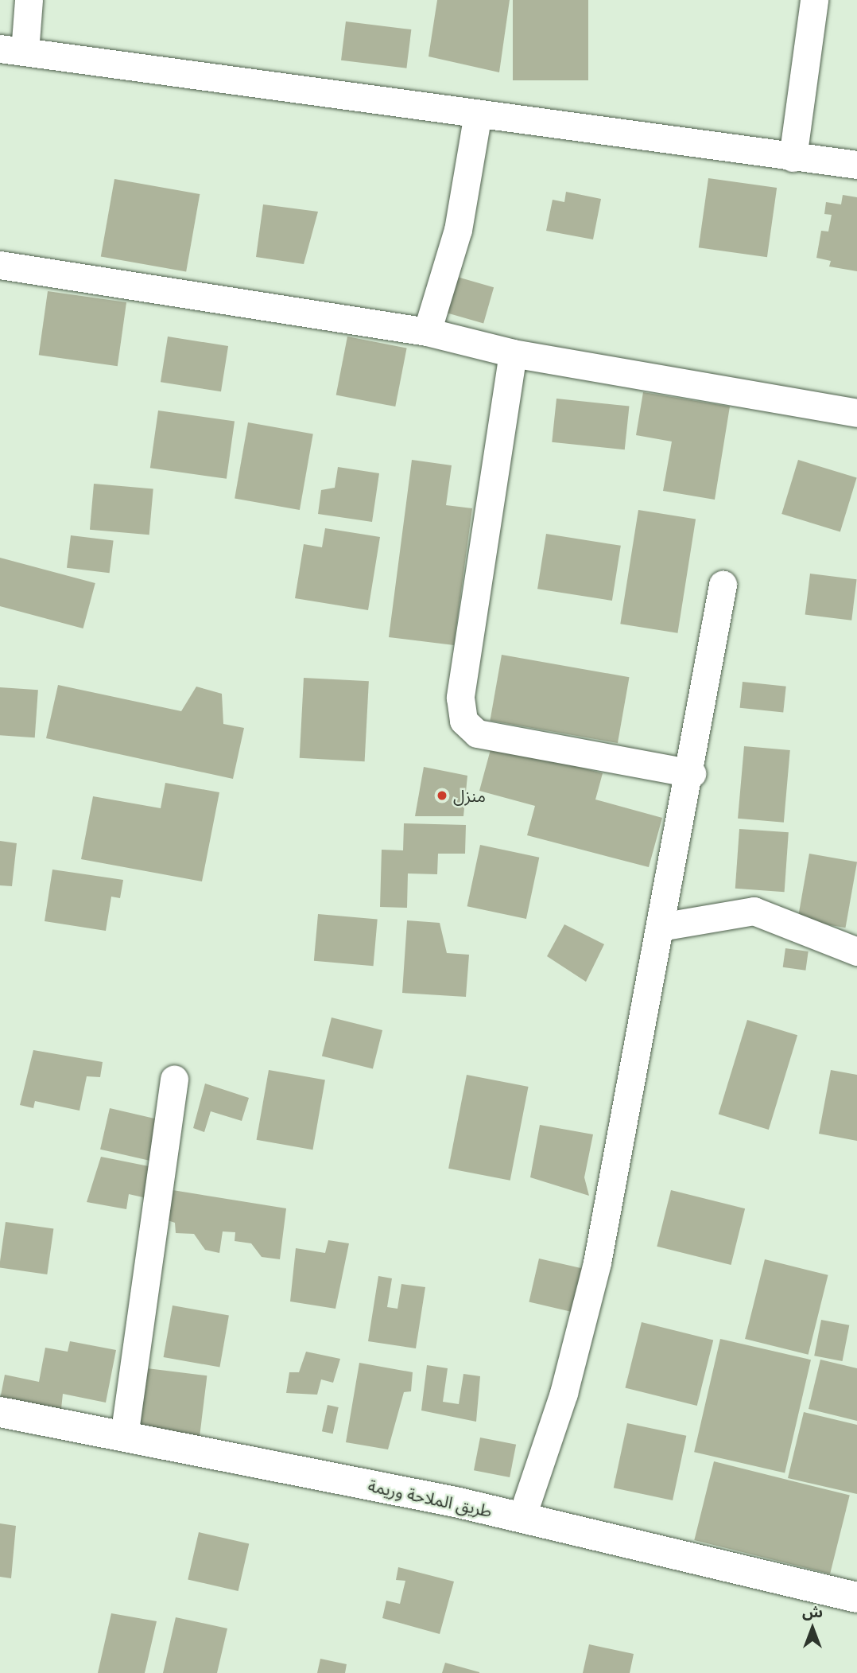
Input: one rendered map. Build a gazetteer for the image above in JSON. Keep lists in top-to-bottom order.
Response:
{
  "streets": {
    "street": ["طريق الملاحة وريمة"]
  },
  "places": ["منزل"],
  "north": "top"
}
